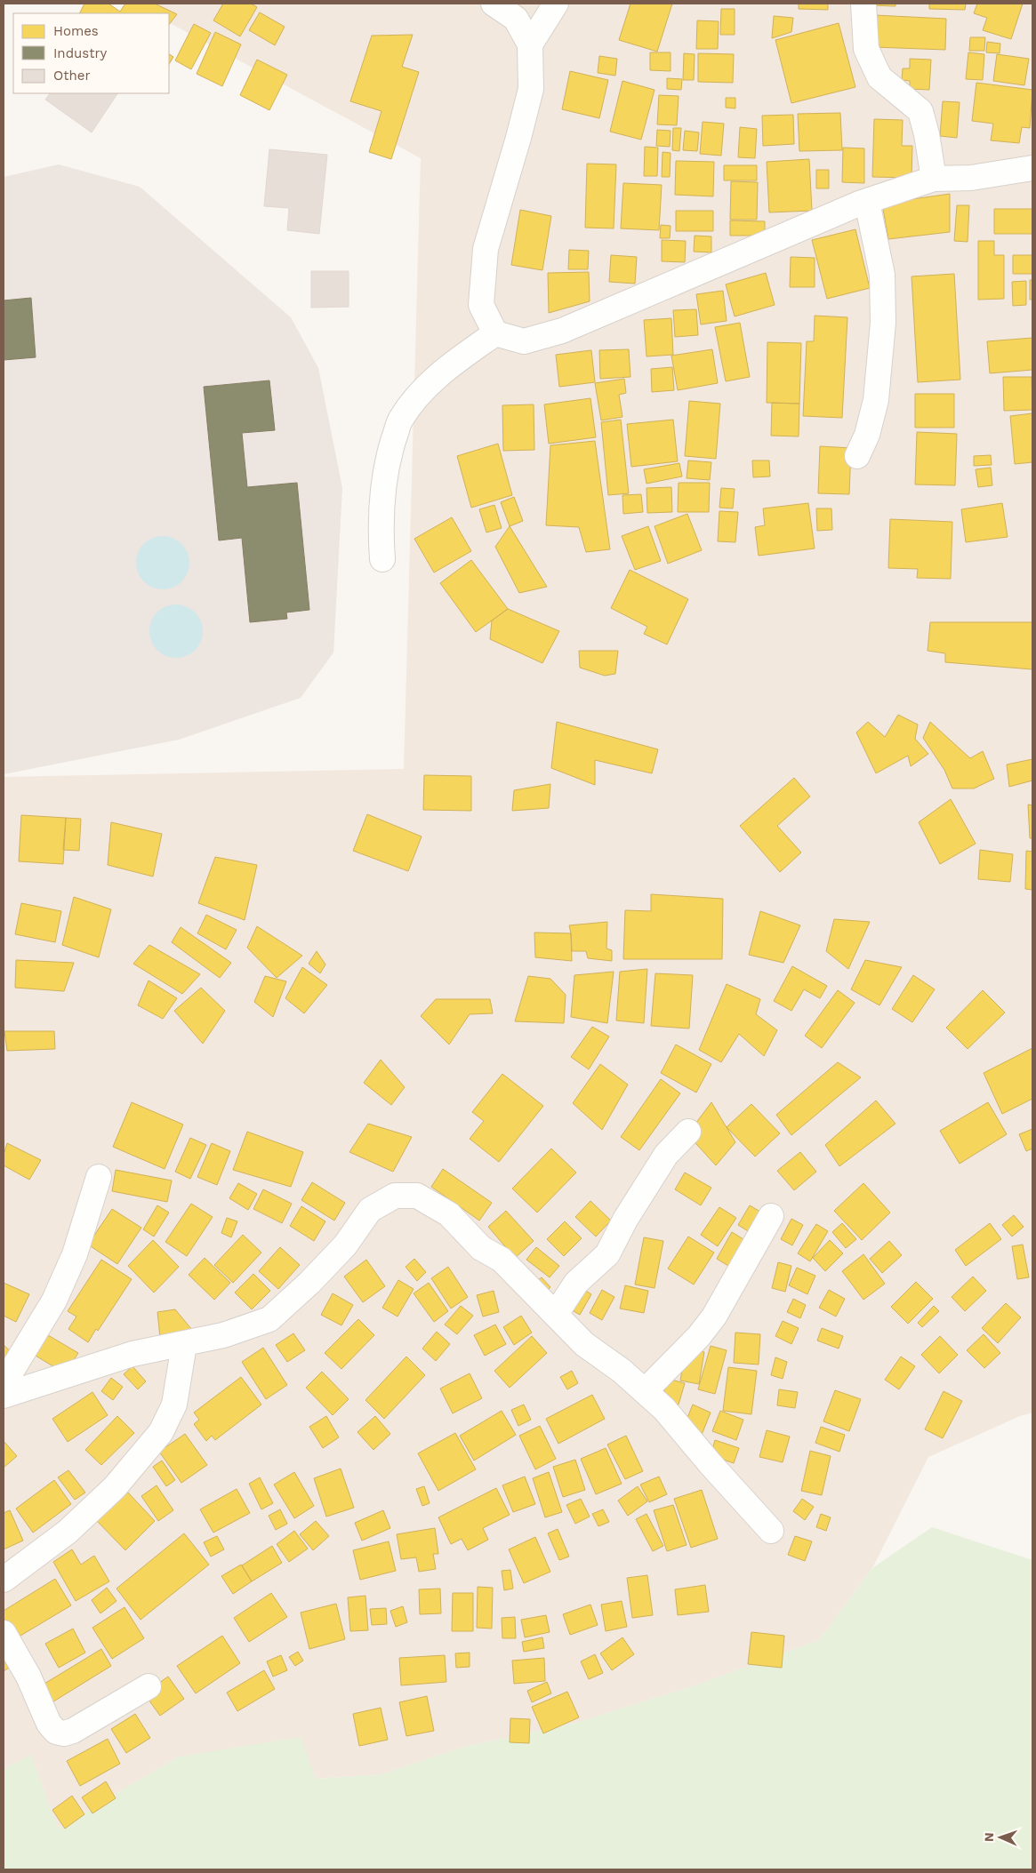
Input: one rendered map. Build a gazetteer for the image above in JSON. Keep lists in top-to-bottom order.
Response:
{
  "legend": ["Homes", "Industry", "Other"],
  "north": "left"
}
